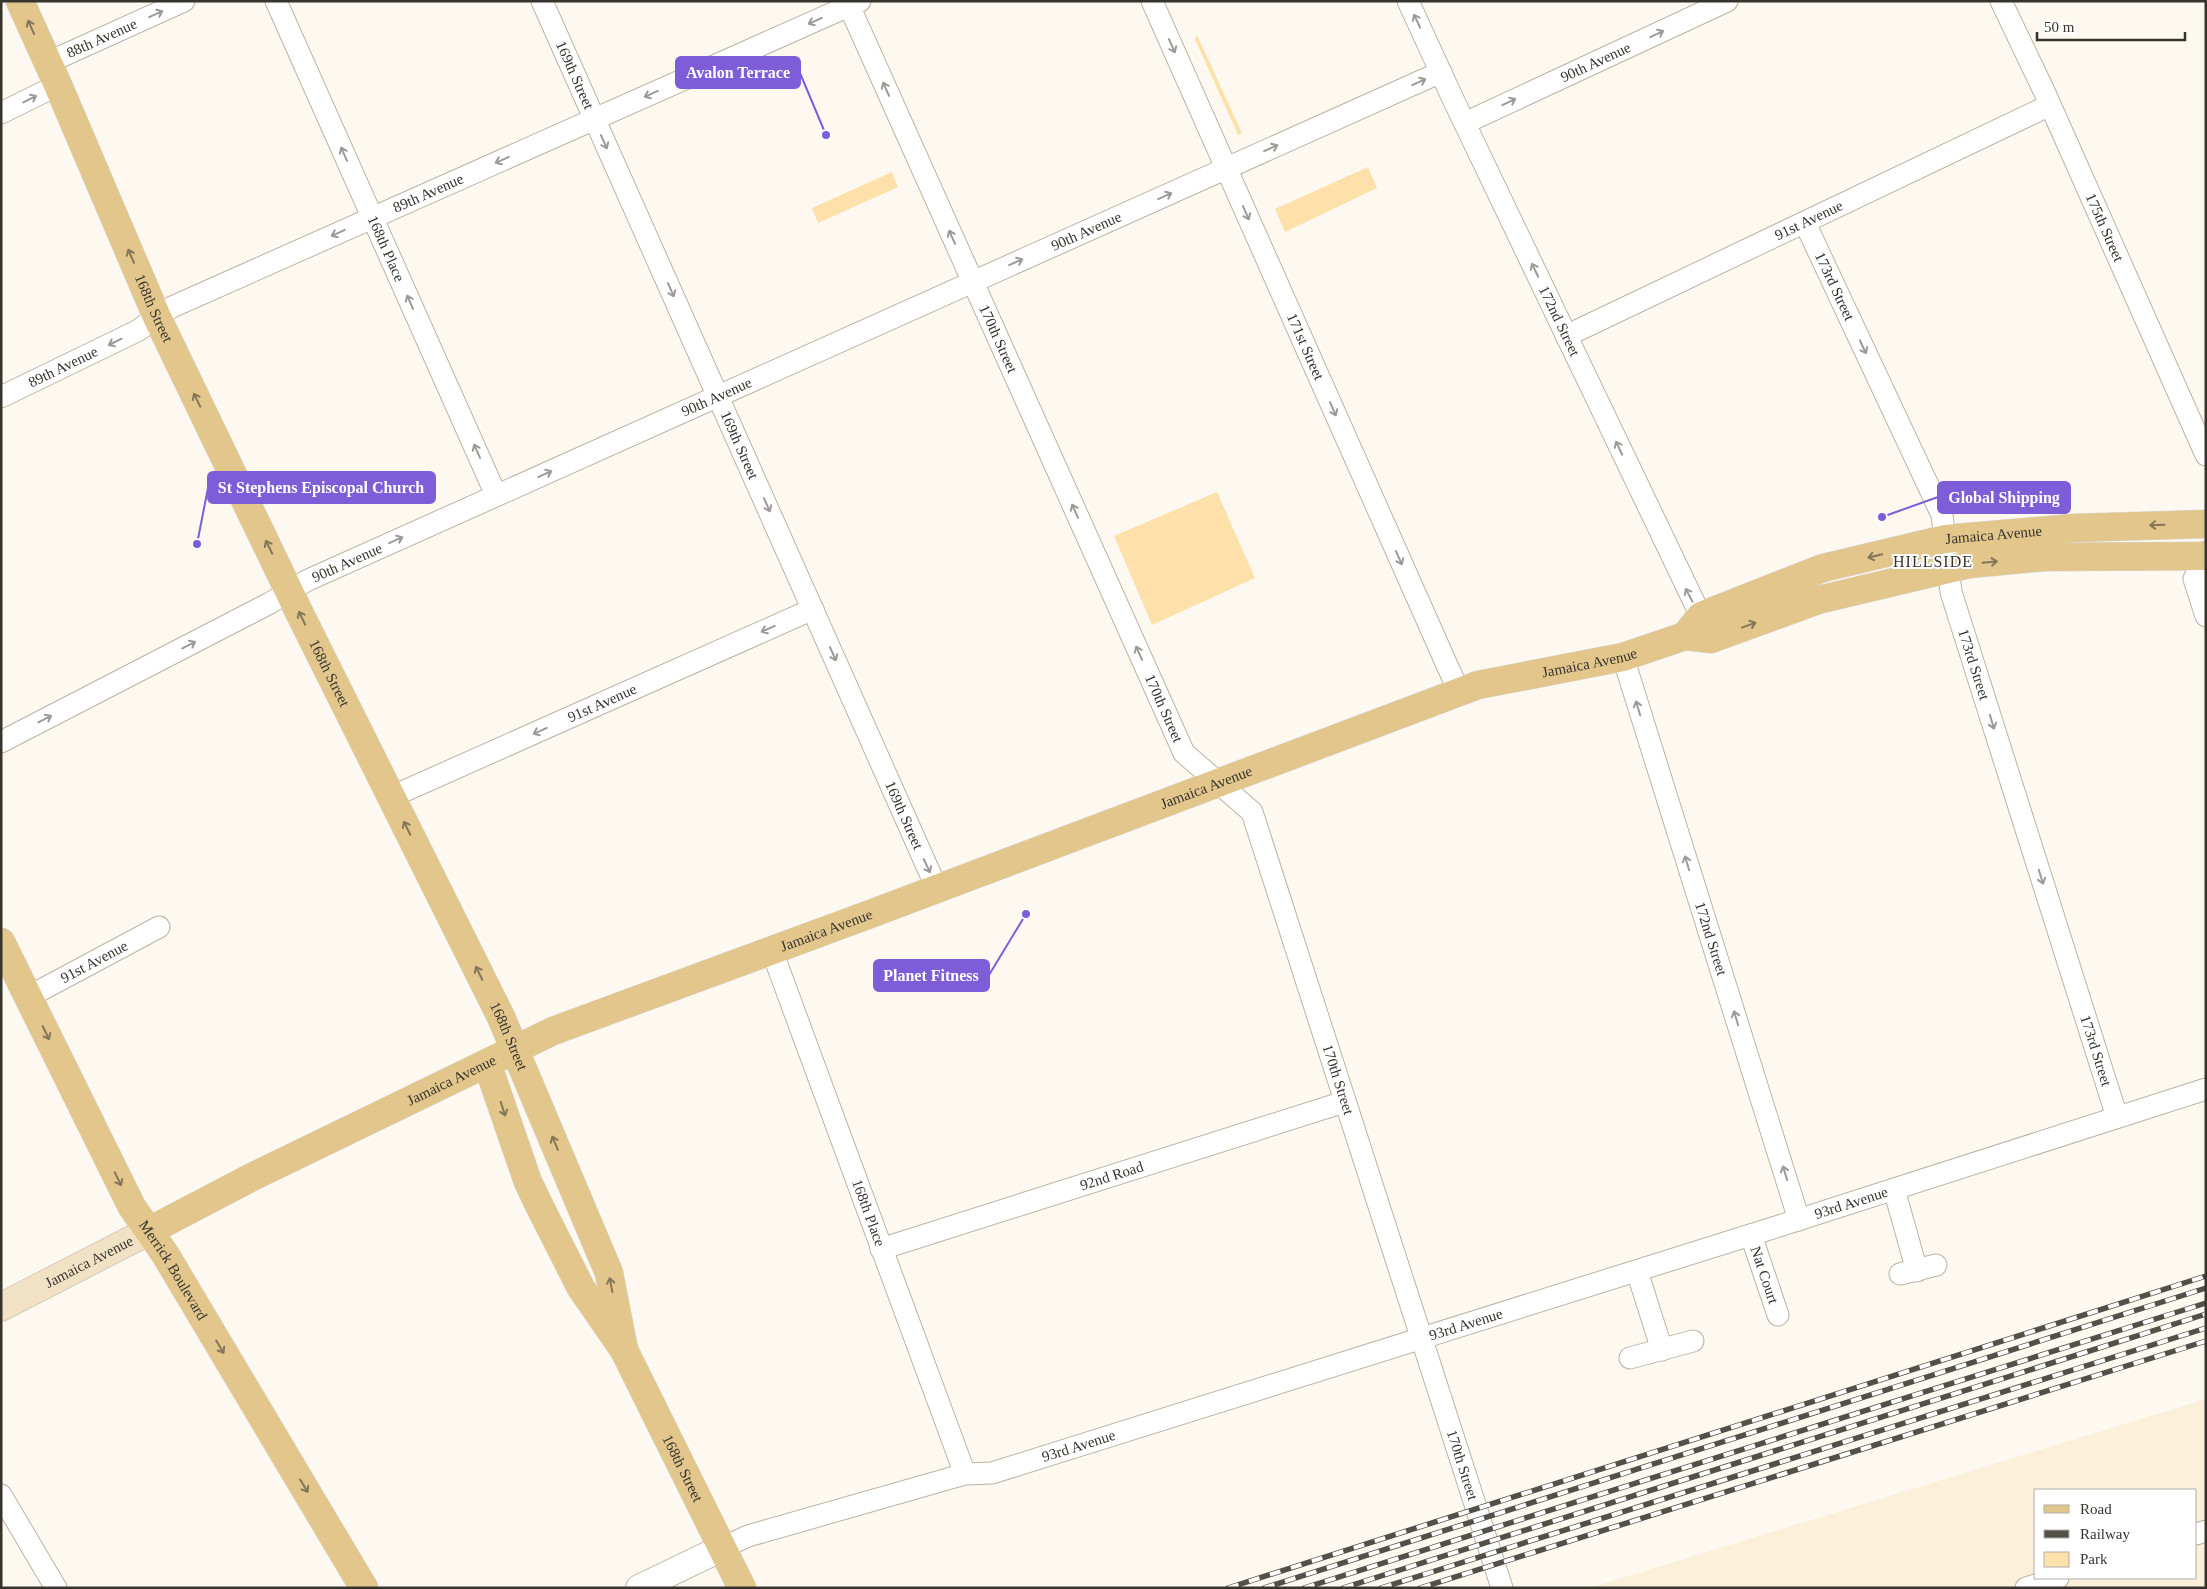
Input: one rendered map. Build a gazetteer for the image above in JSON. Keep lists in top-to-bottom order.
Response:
{
  "streets": {
    "main road": ["168th Street", "Jamaica Avenue", "Merrick Boulevard"],
    "street": [
      "88th Avenue",
      "90th Avenue",
      "169th Street",
      "89th Avenue",
      "91st Avenue",
      "175th Street",
      "168th Place",
      "173rd Street",
      "172nd Street",
      "170th Street",
      "171st Street",
      "92nd Road",
      "93rd Avenue",
      "Nat Court"
    ]
  },
  "crossings": [
    ["88th Avenue", "168th Street"],
    ["90th Avenue", "169th Street"],
    ["90th Avenue", "168th Place"],
    ["90th Avenue", "168th Street"],
    ["90th Avenue", "172nd Street"],
    ["90th Avenue", "170th Street"],
    ["90th Avenue", "171st Street"],
    ["169th Street", "89th Avenue"],
    ["169th Street", "91st Avenue"],
    ["169th Street", "Jamaica Avenue"],
    ["89th Avenue", "168th Place"],
    ["89th Avenue", "168th Street"],
    ["89th Avenue", "170th Street"],
    ["91st Avenue", "175th Street"],
    ["91st Avenue", "173rd Street"],
    ["91st Avenue", "168th Street"],
    ["91st Avenue", "172nd Street"],
    ["91st Avenue", "Merrick Boulevard"],
    ["168th Place", "Jamaica Avenue"],
    ["168th Place", "92nd Road"],
    ["168th Place", "93rd Avenue"],
    ["173rd Street", "Jamaica Avenue"],
    ["173rd Street", "93rd Avenue"],
    ["168th Street", "Jamaica Avenue"],
    ["168th Street", "93rd Avenue"],
    ["172nd Street", "Jamaica Avenue"],
    ["172nd Street", "93rd Avenue"],
    ["170th Street", "Jamaica Avenue"],
    ["170th Street", "92nd Road"],
    ["170th Street", "93rd Avenue"],
    ["171st Street", "Jamaica Avenue"],
    ["Jamaica Avenue", "Merrick Boulevard"],
    ["93rd Avenue", "Nat Court"]
  ],
  "one_way": [
    "88th Avenue",
    "90th Avenue",
    "169th Street",
    "89th Avenue",
    "91st Avenue",
    "168th Place",
    "173rd Street",
    "172nd Street",
    "170th Street",
    "171st Street",
    "Merrick Boulevard"
  ],
  "districts": ["HILLSIDE"],
  "places": [
    "Avalon Terrace",
    "Global Shipping",
    "St Stephens Episcopal Church",
    "Planet Fitness"
  ],
  "legend": ["Road", "Railway", "Park"],
  "scale_bar": "50 m"
}
